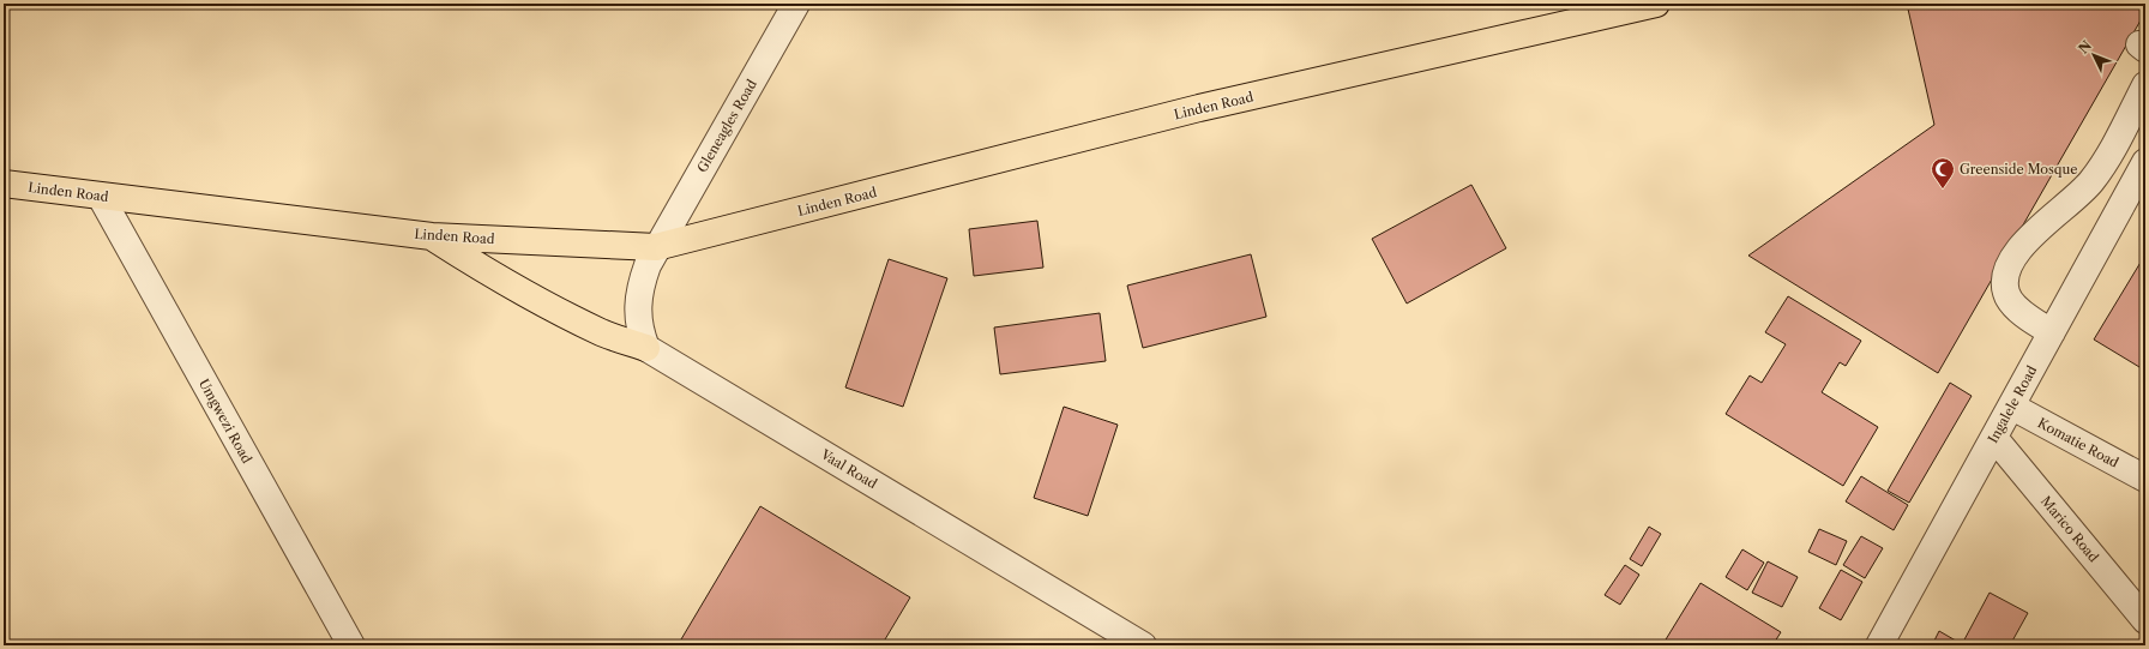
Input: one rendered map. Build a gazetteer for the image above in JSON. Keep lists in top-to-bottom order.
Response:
{
  "streets": {
    "main road": ["Linden Road"],
    "street": [
      "Gleneagles Road",
      "Ingalele Road",
      "Umgwezi Road",
      "Komatie Road",
      "Vaal Road",
      "Marico Road"
    ]
  },
  "crossings": [
    ["Linden Road", "Gleneagles Road"],
    ["Linden Road", "Umgwezi Road"],
    ["Ingalele Road", "Komatie Road"],
    ["Ingalele Road", "Marico Road"]
  ],
  "places": {
    "mosque": ["Greenside Mosque"]
  },
  "north": "top left"
}
